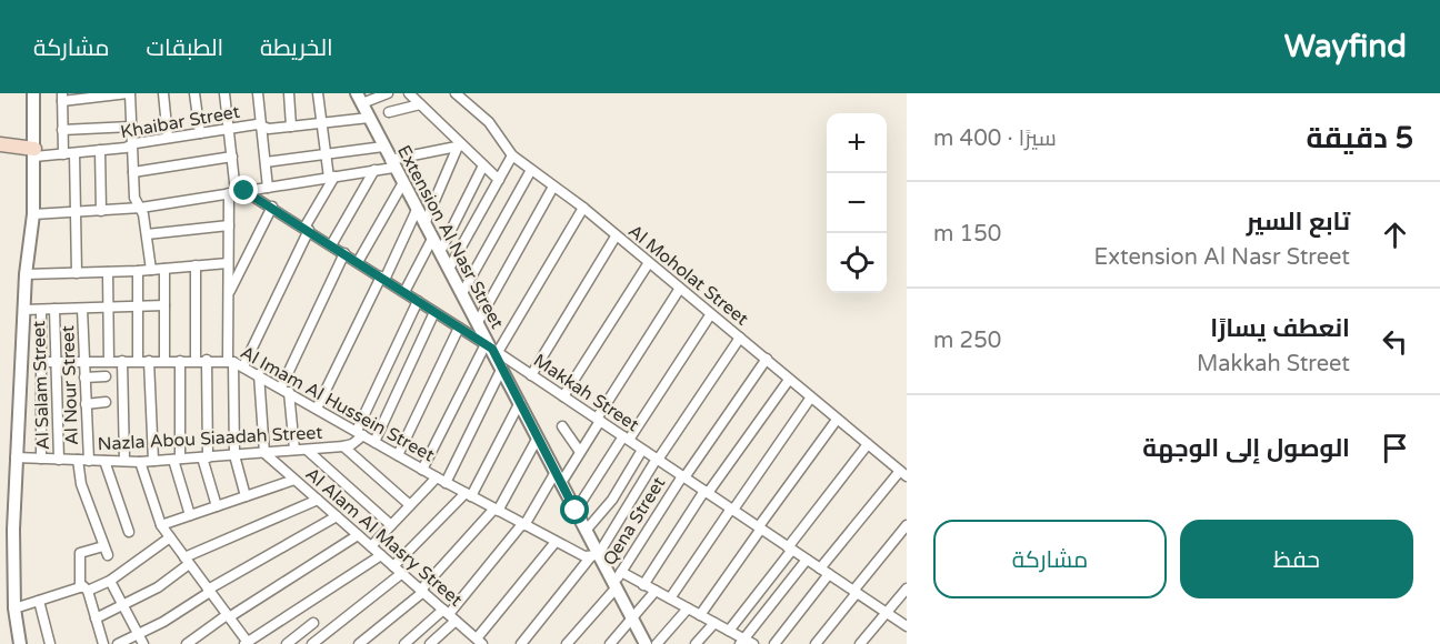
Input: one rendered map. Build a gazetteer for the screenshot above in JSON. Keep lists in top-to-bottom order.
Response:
{
  "streets": {
    "street": [
      "Khaibar Street",
      "Extension Al Nasr Street",
      "Al Moholat Street",
      "Al Salam Street",
      "Al Nour Street",
      "Makkah Street",
      "Al Imam Al Hussein Street",
      "Nazla Abou Siaadah Street",
      "Qena Street",
      "Al Alam Al Masry Street"
    ]
  },
  "crossings": [
    ["Khaibar Street", "Extension Al Nasr Street"],
    ["Extension Al Nasr Street", "Makkah Street"],
    ["Extension Al Nasr Street", "Al Imam Al Hussein Street"],
    ["Extension Al Nasr Street", "Qena Street"],
    ["Al Moholat Street", "Qena Street"],
    ["Al Salam Street", "Al Imam Al Hussein Street"],
    ["Al Salam Street", "Nazla Abou Siaadah Street"],
    ["Al Nour Street", "Al Imam Al Hussein Street"],
    ["Al Nour Street", "Nazla Abou Siaadah Street"],
    ["Makkah Street", "Qena Street"],
    ["Al Imam Al Hussein Street", "Nazla Abou Siaadah Street"],
    ["Nazla Abou Siaadah Street", "Al Alam Al Masry Street"]
  ],
  "page": {
    "header": "Wayfind",
    "nav": ["الخريطة", "الطبقات", "مشاركة"],
    "heading": ["5 دقيقة", "سيرًا · 400 m"],
    "map_buttons": ["+", "−"],
    "list": [
      ["تابع السير", "Extension Al Nasr Street", "150 m"],
      ["انعطف يسارًا", "Makkah Street", "250 m"],
      "الوصول إلى الوجهة"
    ],
    "buttons": ["حفظ", "مشاركة"]
  }
}
